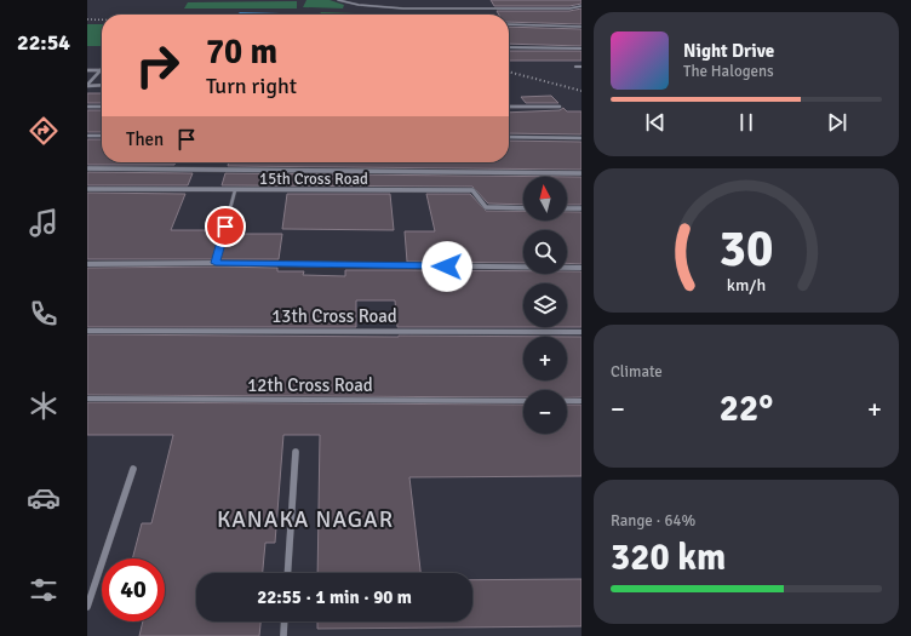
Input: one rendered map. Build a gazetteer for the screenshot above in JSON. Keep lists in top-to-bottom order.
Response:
{
  "streets": {
    "street": ["15th Cross Road", "13th Cross Road", "12th Cross Road"]
  },
  "districts": ["KANAKA NAGAR"],
  "north": "top",
  "page": {
    "tabs": "22:54",
    "turn": ["70 m", "Turn right"],
    "song": ["Night Drive", "The Halogens"],
    "then": "Then",
    "map_buttons": ["+", "−"],
    "tile": [
      "Climate",
      ["Range · 64%", "320 km"]
    ],
    "heat": ["−", "22°", "+"],
    "limit": "40",
    "trip": "22:55 · 1 min · 90 m",
    "gauge": ["30", "km/h"]
  }
}
